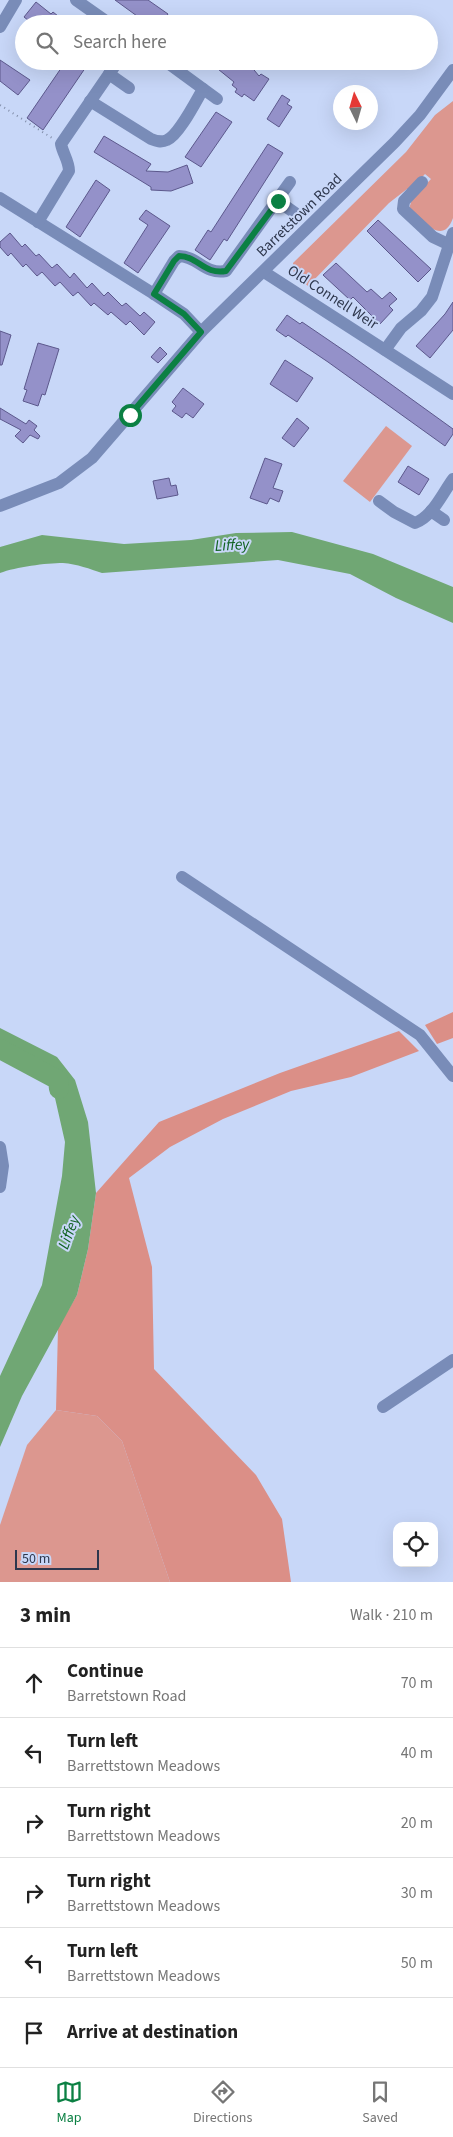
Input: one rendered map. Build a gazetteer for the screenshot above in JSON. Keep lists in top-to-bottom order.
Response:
{
  "streets": {
    "street": ["Barretstown Road", "Old Connell Weir"]
  },
  "crossings": [
    ["Barretstown Road", "Old Connell Weir"]
  ],
  "water": ["Liffey"],
  "scale_bar": "50 m",
  "north": "top",
  "page": {
    "search": "Search here",
    "scale": "50 m",
    "heading": ["3 min", "Walk · 210 m"],
    "list": [
      ["Continue", "Barretstown Road", "70 m"],
      ["Turn left", "Barrettstown Meadows", "40 m"],
      ["Turn right", "Barrettstown Meadows", "20 m"],
      ["Turn right", "Barrettstown Meadows", "30 m"],
      ["Turn left", "Barrettstown Meadows", "50 m"],
      "Arrive at destination"
    ],
    "nav": ["Map", "Directions", "Saved"]
  }
}
